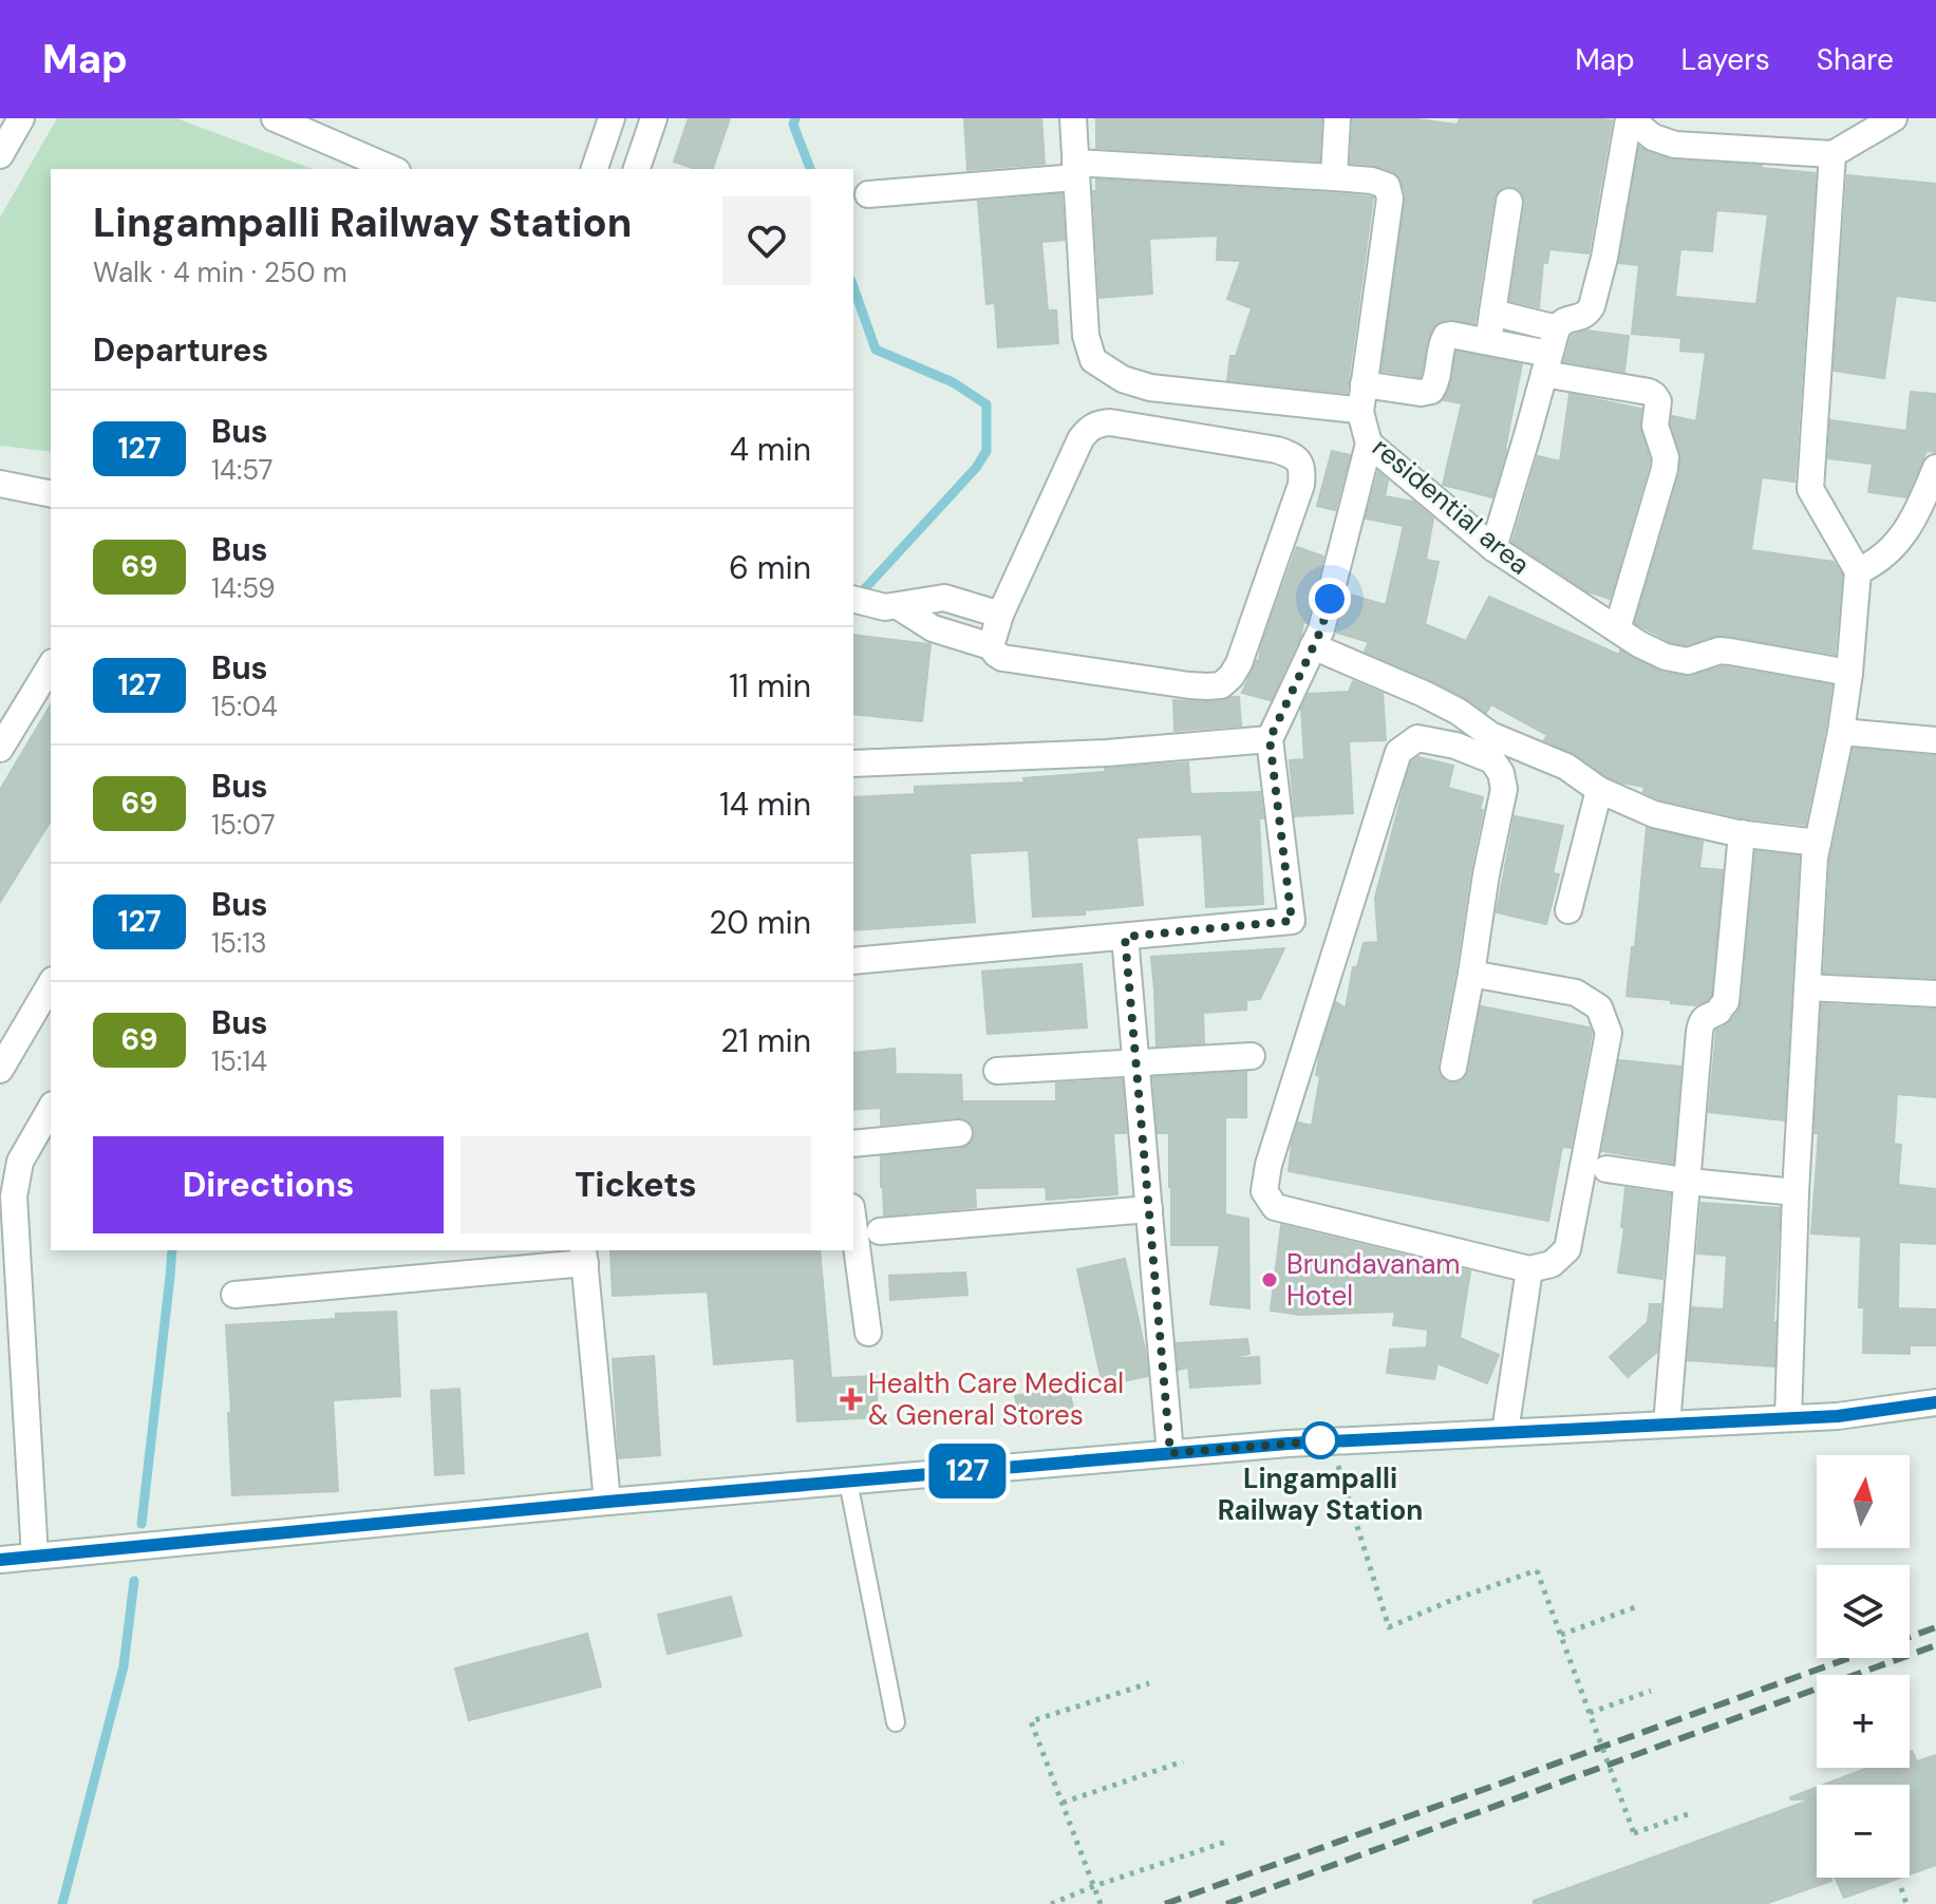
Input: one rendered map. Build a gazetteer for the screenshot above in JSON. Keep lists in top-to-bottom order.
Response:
{
  "streets": {
    "street": ["residential area"]
  },
  "places": {
    "other": ["Brundavanam Hotel", "Lingampalli Railway Station"],
    "health": ["Health Care Medical & General Stores"]
  },
  "lines": ["bus line 127"],
  "north": "top",
  "page": {
    "header": "Map",
    "nav": ["Map", "Layers", "Share"],
    "on_map": "127",
    "heading": [
      ["Lingampalli Railway Station", "Walk · 4 min · 250 m"],
      "Departures"
    ],
    "list": [
      {
        "mark": "127",
        "name": "Bus",
        "note": "14:57",
        "value": "4 min"
      },
      {
        "mark": "69",
        "name": "Bus",
        "note": "14:59",
        "value": "6 min"
      },
      {
        "mark": "127",
        "name": "Bus",
        "note": "15:04",
        "value": "11 min"
      },
      {
        "mark": "69",
        "name": "Bus",
        "note": "15:07",
        "value": "14 min"
      },
      {
        "mark": "127",
        "name": "Bus",
        "note": "15:13",
        "value": "20 min"
      },
      {
        "mark": "69",
        "name": "Bus",
        "note": "15:14",
        "value": "21 min"
      }
    ],
    "buttons": ["Directions", "Tickets"],
    "map_buttons": ["+", "−"]
  }
}
